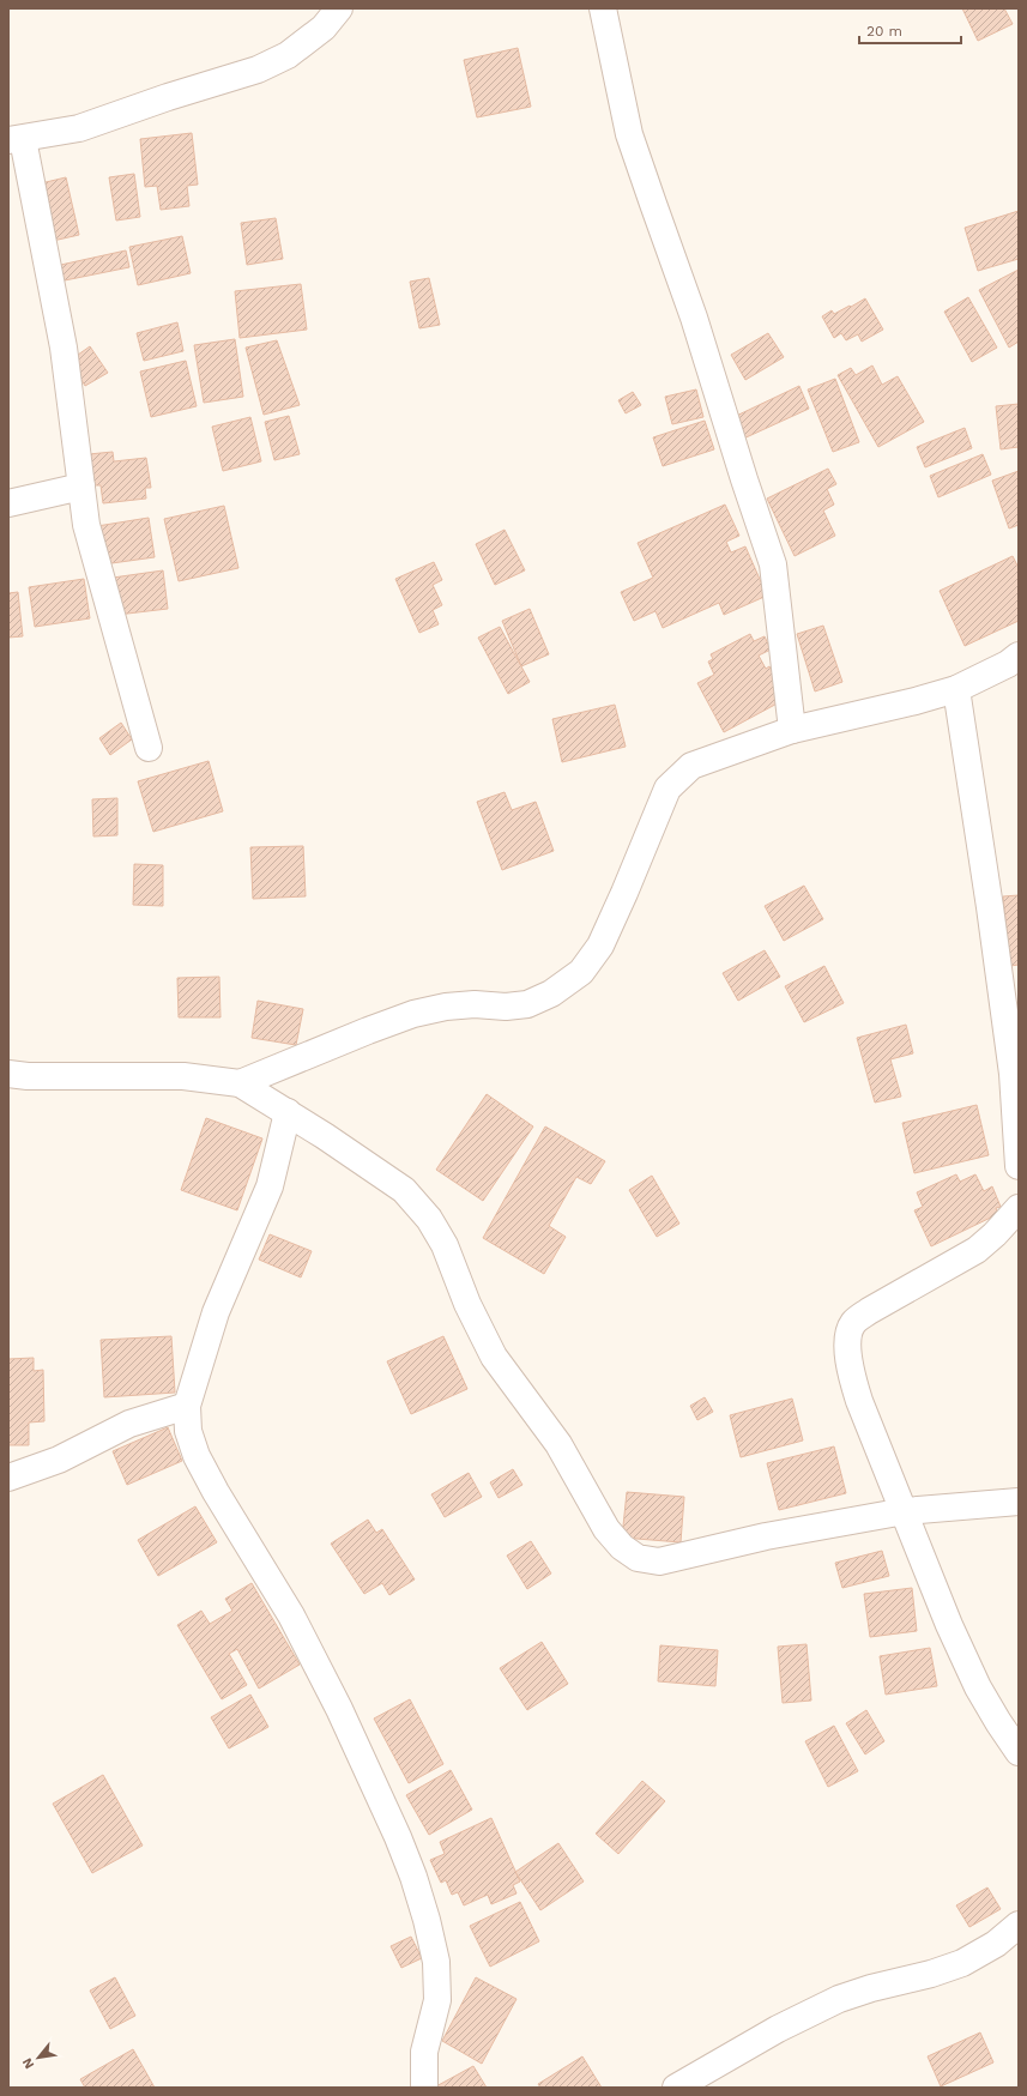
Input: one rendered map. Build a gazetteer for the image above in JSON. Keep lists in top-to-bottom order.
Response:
{
  "scale_bar": "20 m",
  "north": "bottom left"
}
